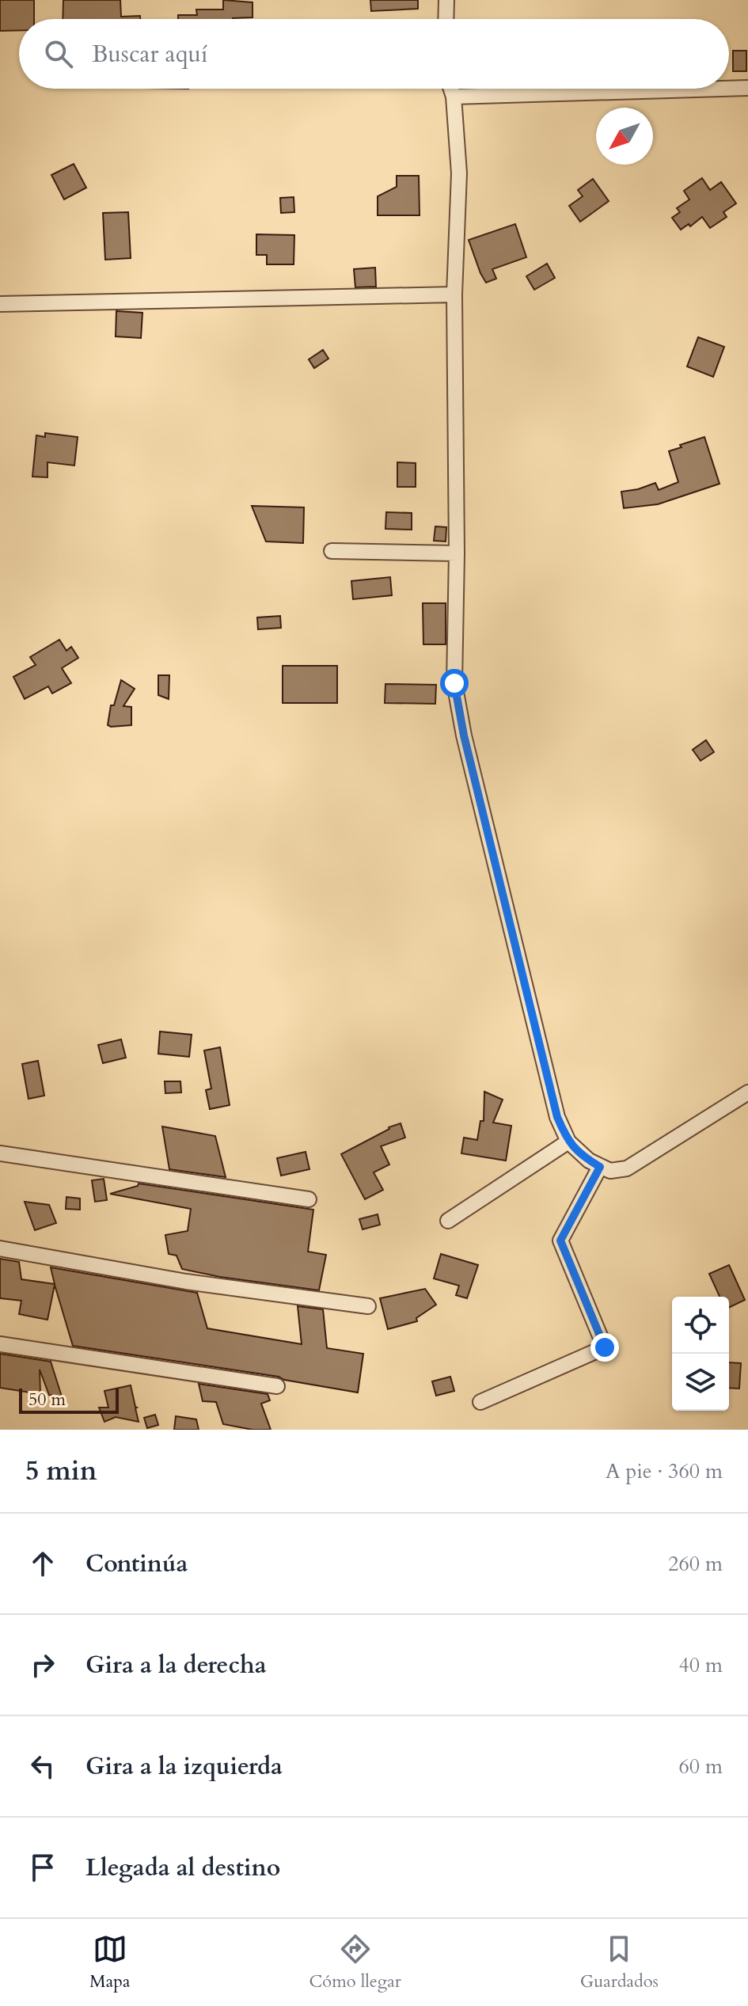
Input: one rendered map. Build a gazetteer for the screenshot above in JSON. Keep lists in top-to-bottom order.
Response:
{
  "scale_bar": "50 m",
  "north": "bottom left",
  "page": {
    "search": "Buscar aquí",
    "scale": "50 m",
    "heading": ["5 min", "A pie · 360 m"],
    "list": [
      ["Continúa", "260 m"],
      ["Gira a la derecha", "40 m"],
      ["Gira a la izquierda", "60 m"],
      "Llegada al destino"
    ],
    "nav": ["Mapa", "Cómo llegar", "Guardados"]
  }
}
